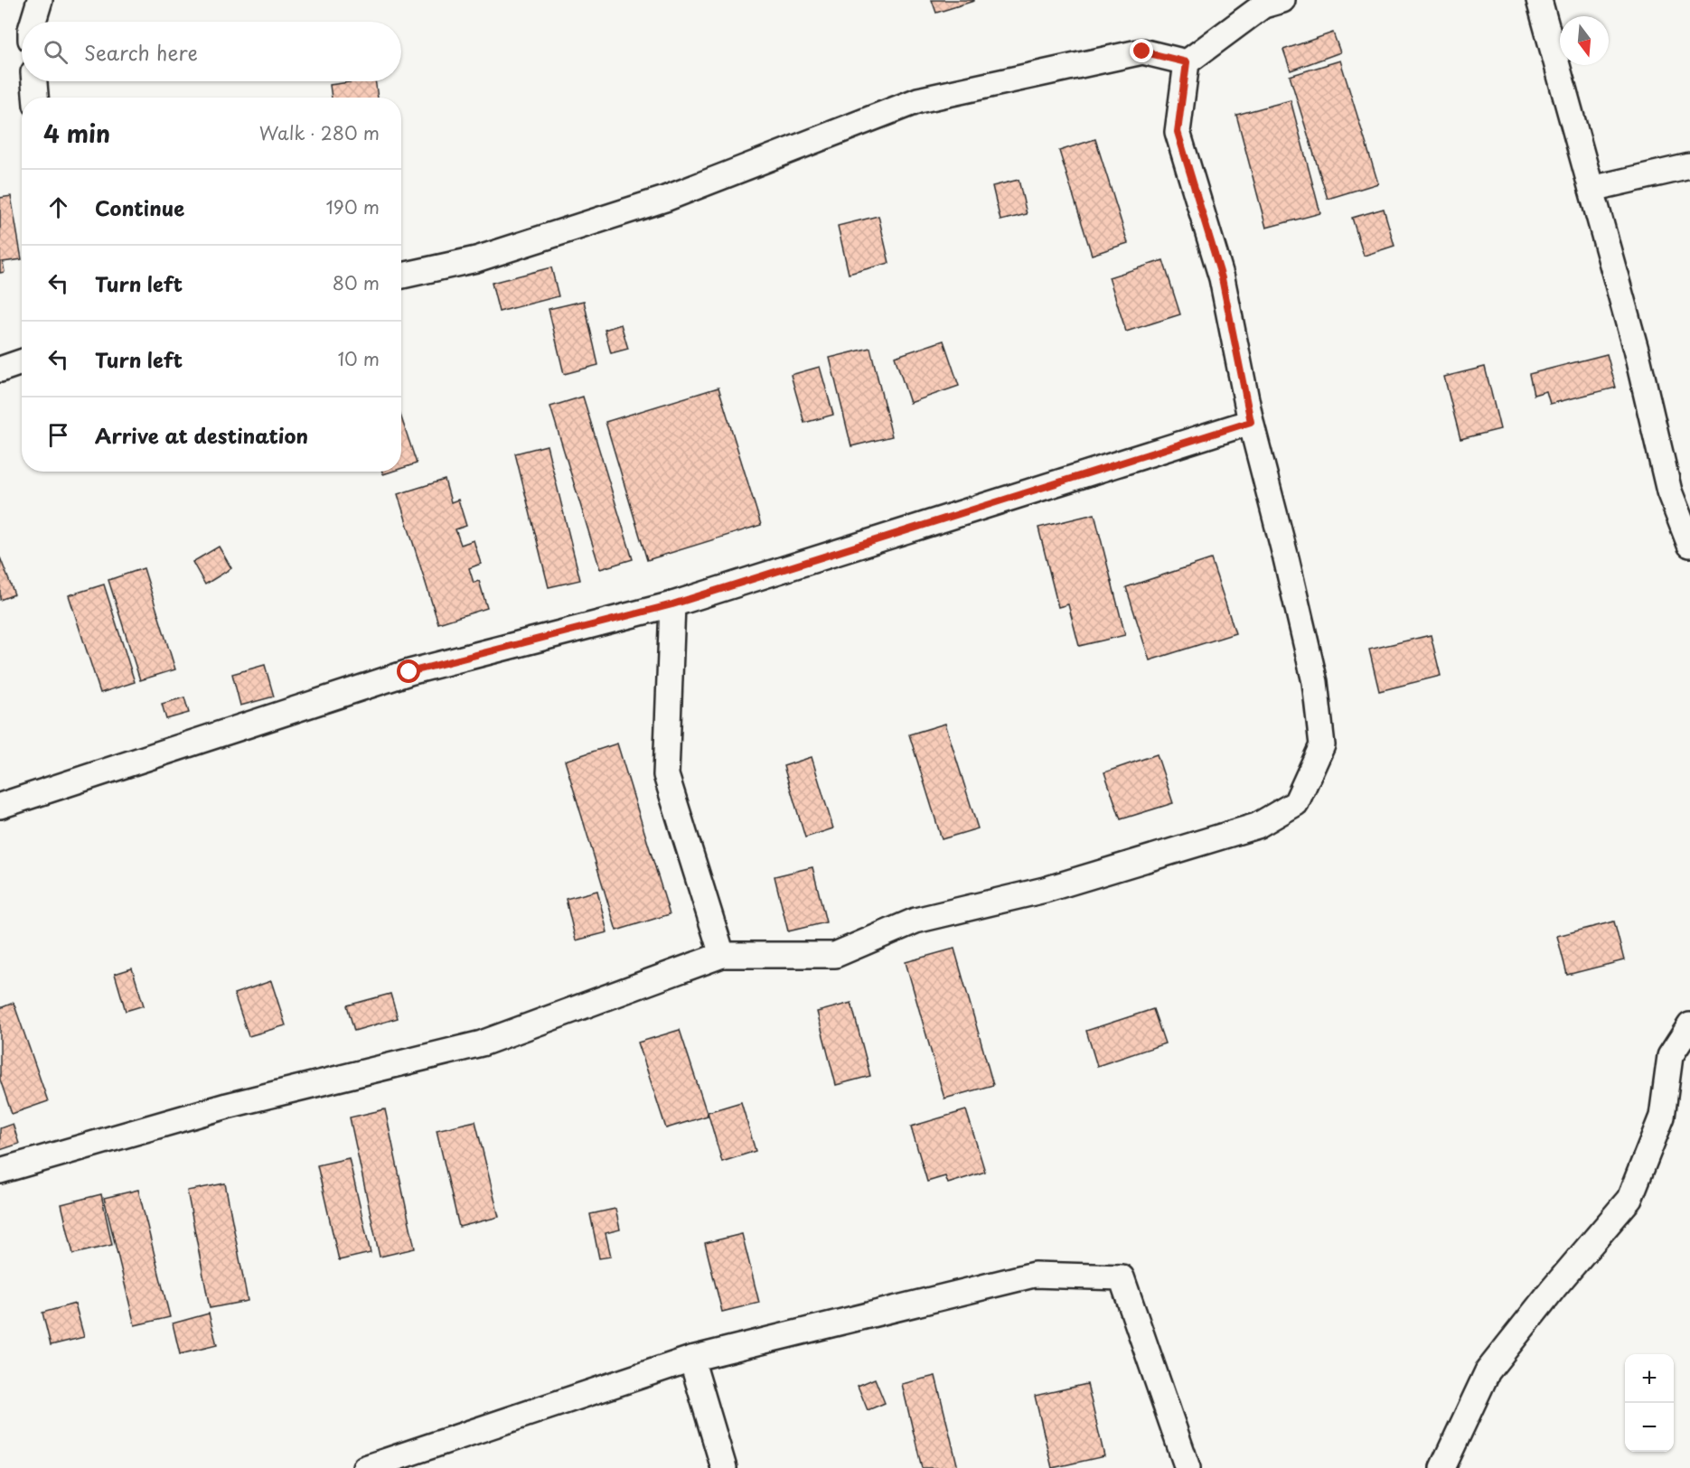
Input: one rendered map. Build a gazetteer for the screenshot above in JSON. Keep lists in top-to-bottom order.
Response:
{
  "north": "bottom",
  "page": {
    "search": "Search here",
    "heading": ["4 min", "Walk · 280 m"],
    "list": [
      ["Continue", "190 m"],
      ["Turn left", "80 m"],
      ["Turn left", "10 m"],
      "Arrive at destination"
    ],
    "map_buttons": ["+", "−"]
  }
}
